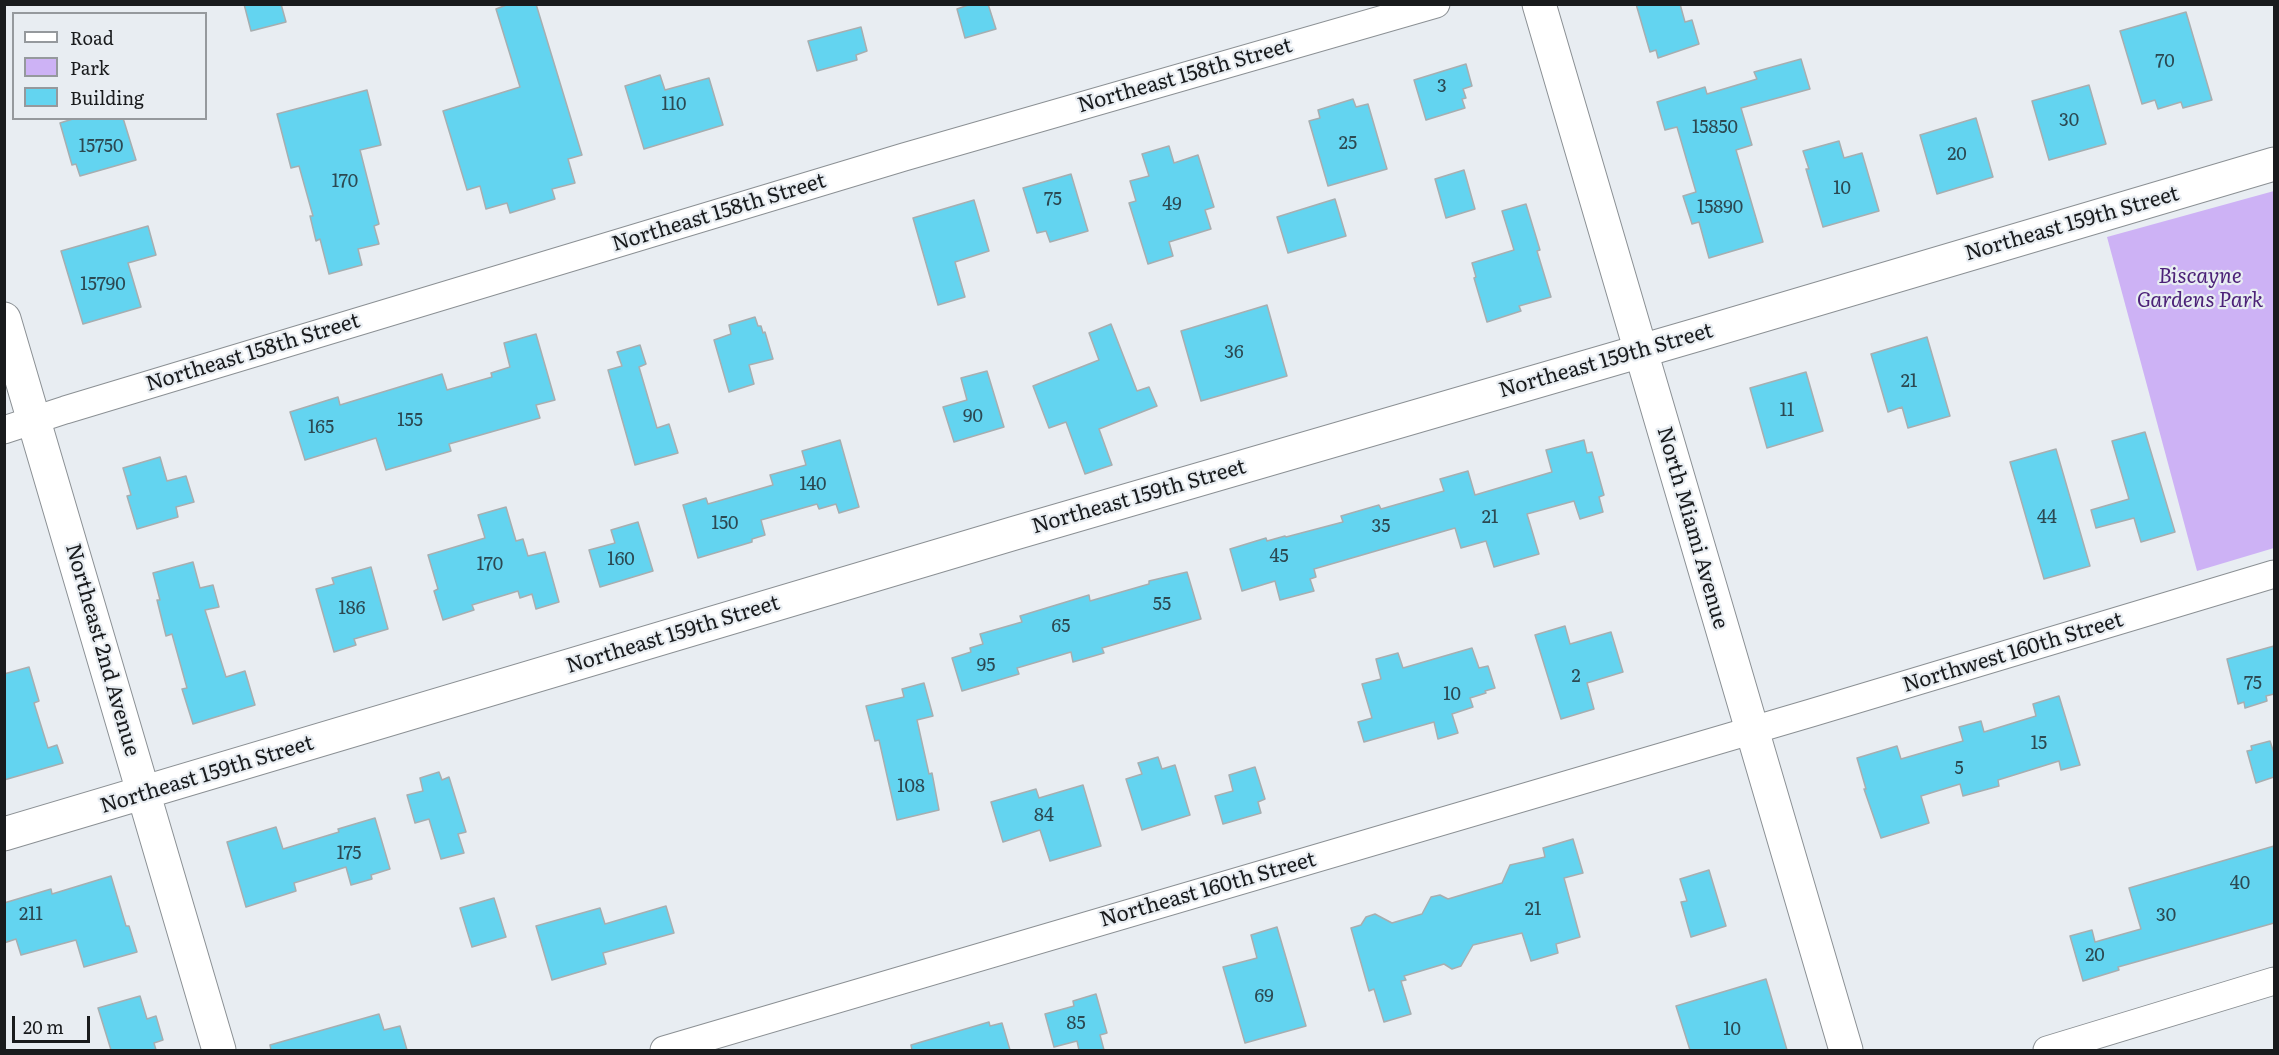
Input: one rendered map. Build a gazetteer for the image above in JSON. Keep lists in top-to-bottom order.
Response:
{
  "streets": {
    "street": [
      "Northeast 158th Street",
      "Northeast 159th Street",
      "North Miami Avenue",
      "Northeast 2nd Avenue",
      "Northwest 160th Street",
      "Northeast 160th Street"
    ]
  },
  "crossings": [
    ["Northeast 158th Street", "Northeast 2nd Avenue"],
    ["Northeast 159th Street", "North Miami Avenue"],
    ["Northeast 159th Street", "Northeast 2nd Avenue"],
    ["North Miami Avenue", "Northwest 160th Street"],
    ["North Miami Avenue", "Northeast 160th Street"],
    ["Northwest 160th Street", "Northeast 160th Street"]
  ],
  "parks": ["Biscayne Gardens Park"],
  "house_numbers": [
    "70",
    "3",
    "110",
    "30",
    "15850",
    "25",
    "15750",
    "20",
    "170",
    "10",
    "75",
    "49",
    "15890",
    "15790",
    "36",
    "21",
    "11",
    "90",
    "155",
    "165",
    "140",
    "21",
    "44",
    "150",
    "35",
    "45",
    "160",
    "170",
    "55",
    "186",
    "65",
    "95",
    "2",
    "75",
    "10",
    "15",
    "5",
    "108",
    "84",
    "175",
    "40",
    "21",
    "211",
    "30",
    "20",
    "69",
    "85",
    "10"
  ],
  "legend": ["Road", "Park", "Building"],
  "scale_bar": "20 m"
}
